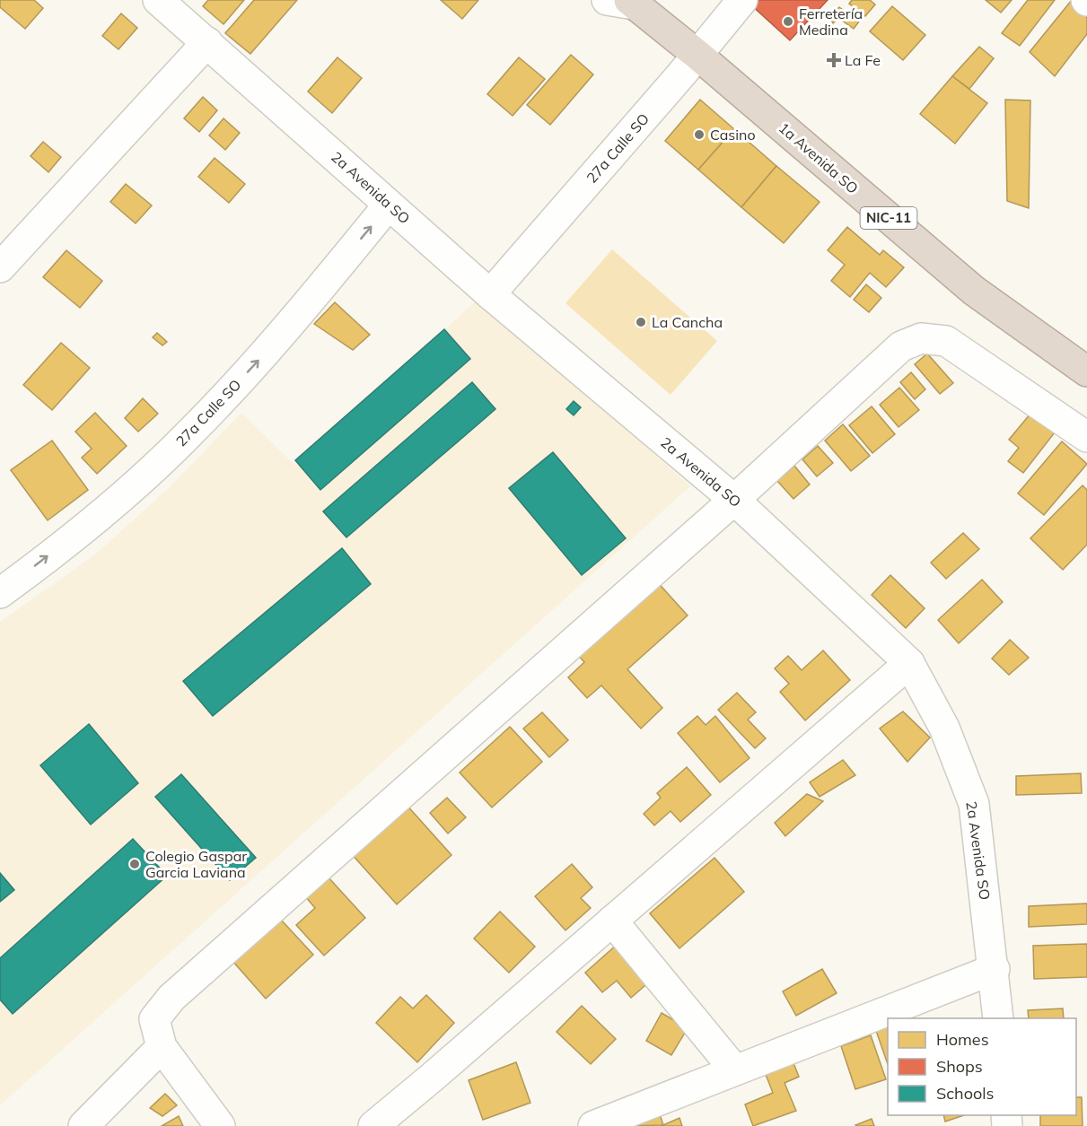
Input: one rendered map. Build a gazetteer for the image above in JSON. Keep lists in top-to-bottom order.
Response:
{
  "streets": {
    "highway": ["1a Avenida SO", "NIC-11"],
    "street": ["27a Calle SO", "2a Avenida SO"]
  },
  "crossings": [
    ["27a Calle SO", "1a Avenida SO"],
    ["27a Calle SO", "2a Avenida SO"]
  ],
  "places": {
    "other": [
      "Ferretería Medina",
      "Casino",
      "La Cancha",
      "Colegio Gaspar Garcia Laviana"
    ],
    "health": ["La Fe"]
  },
  "legend": ["Homes", "Shops", "Schools"]
}
